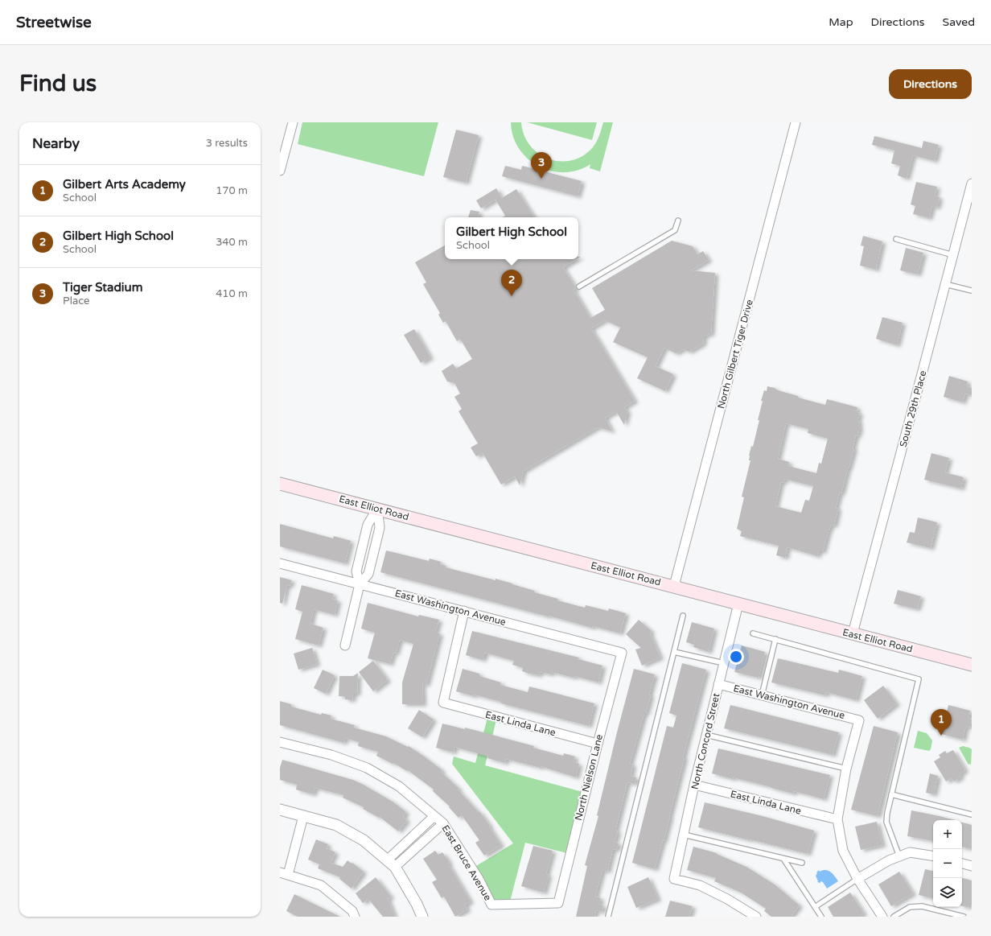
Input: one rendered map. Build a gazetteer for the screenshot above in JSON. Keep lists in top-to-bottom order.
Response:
{
  "streets": {
    "main road": ["East Elliot Road"],
    "street": [
      "North Gilbert Tiger Drive",
      "South 29th Place",
      "East Washington Avenue",
      "East Linda Lane",
      "North Concord Street",
      "North Nielson Lane",
      "East Bruce Avenue"
    ]
  },
  "crossings": [
    ["North Gilbert Tiger Drive", "East Elliot Road"],
    ["South 29th Place", "East Elliot Road"],
    ["East Elliot Road", "North Concord Street"],
    ["East Washington Avenue", "East Linda Lane"],
    ["East Washington Avenue", "North Concord Street"],
    ["East Washington Avenue", "North Nielson Lane"],
    ["East Linda Lane", "North Concord Street"],
    ["East Linda Lane", "North Nielson Lane"],
    ["North Nielson Lane", "East Bruce Avenue"]
  ],
  "page": {
    "header": "Streetwise",
    "nav": ["Map", "Directions", "Saved"],
    "buttons": "Directions",
    "title": "Find us",
    "heading": ["Nearby", "3 results"],
    "pins": ["3", "2", "1"],
    "list": [
      {
        "mark": "1",
        "name": "Gilbert Arts Academy",
        "note": "School",
        "value": "170 m"
      },
      {
        "mark": "2",
        "name": "Gilbert High School",
        "note": "School",
        "value": "340 m"
      },
      {
        "mark": "3",
        "name": "Tiger Stadium",
        "note": "Place",
        "value": "410 m"
      }
    ],
    "popup": ["Gilbert High School", "School"],
    "map_buttons": ["+", "−"]
  }
}
